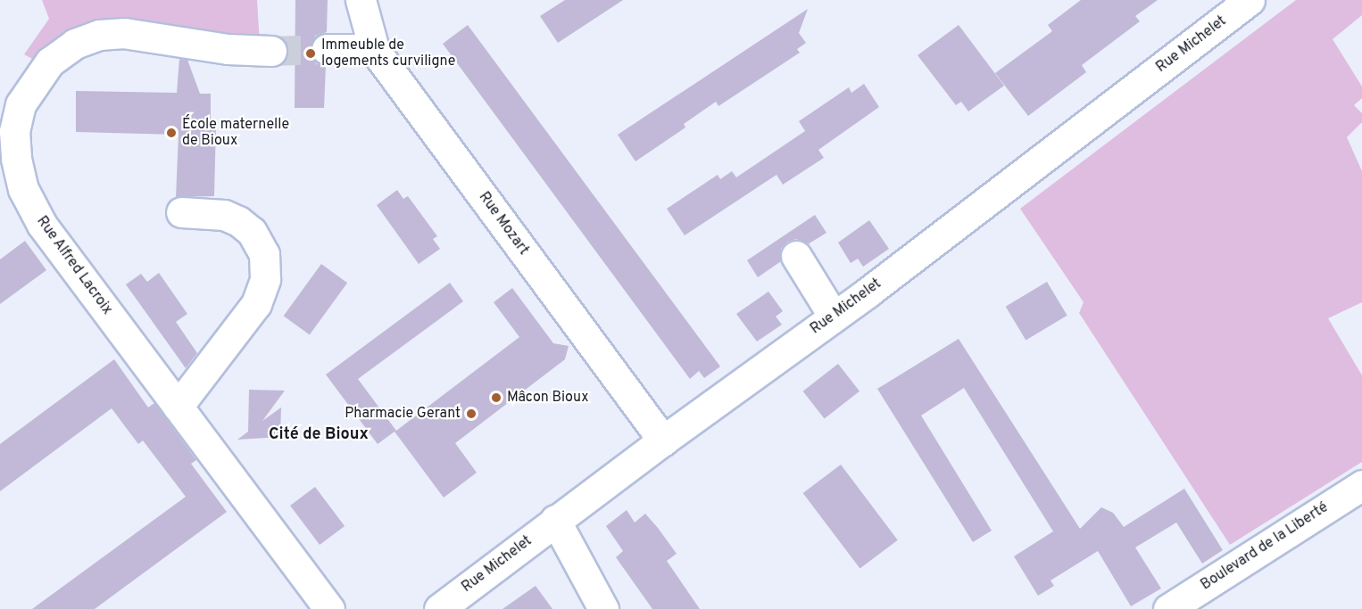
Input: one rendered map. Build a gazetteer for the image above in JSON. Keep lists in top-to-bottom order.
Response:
{
  "streets": {
    "street": [
      "Rue Michelet",
      "Rue Mozart",
      "Rue Alfred Lacroix",
      "Boulevard de la Liberté"
    ]
  },
  "crossings": [
    ["Rue Michelet", "Rue Mozart"]
  ],
  "districts": ["Cité de Bioux"],
  "places": [
    "Immeuble de logements curviligne",
    "École maternelle de Bioux",
    "Mâcon Bioux",
    "Pharmacie Gerant"
  ]
}
